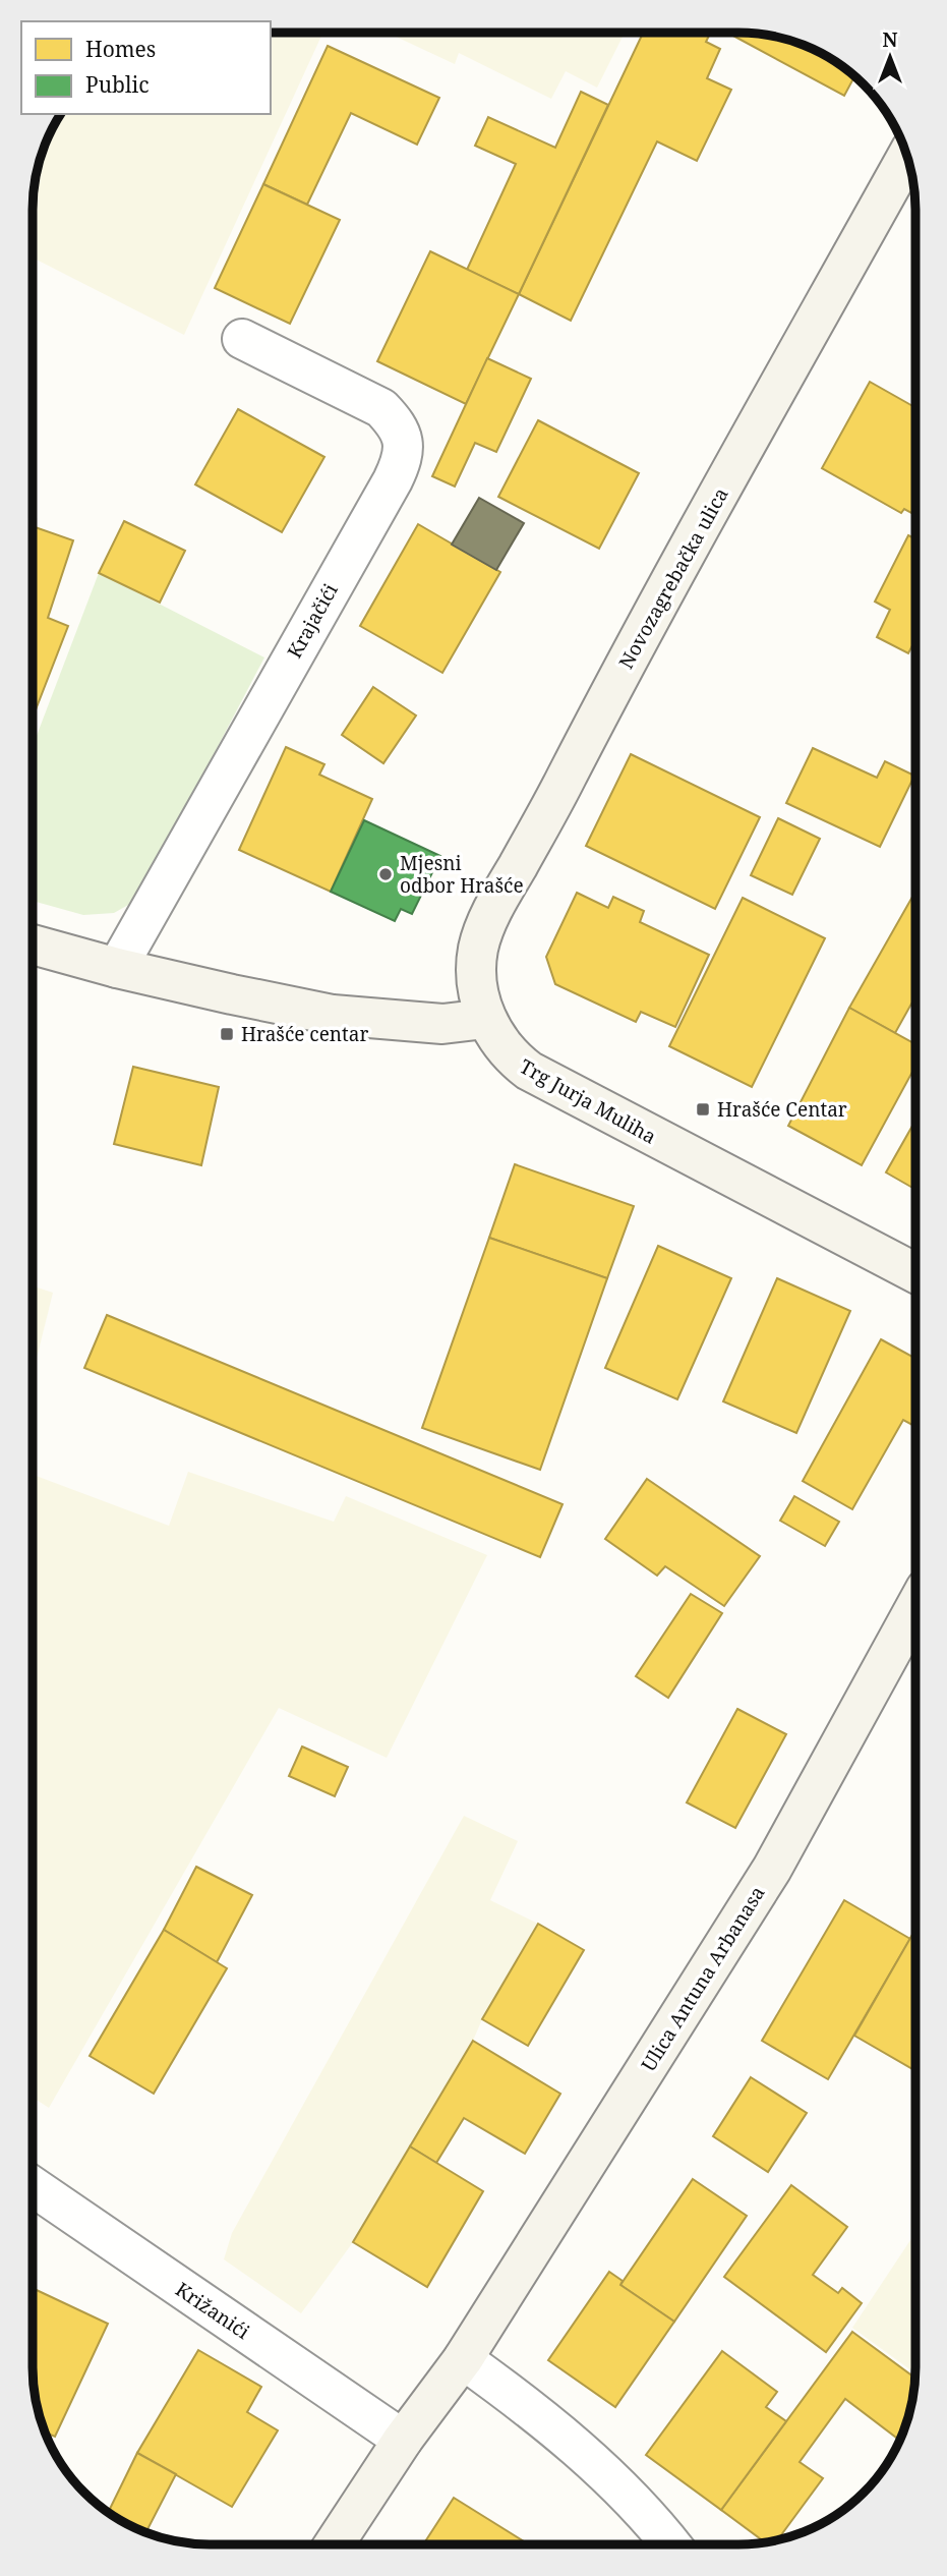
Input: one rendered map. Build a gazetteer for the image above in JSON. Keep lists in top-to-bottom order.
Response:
{
  "streets": {
    "main road": ["Novozagrebačka ulica", "Trg Jurja Muliha", "Ulica Antuna Arbanasa"],
    "street": ["Krajačići", "Križanići"]
  },
  "crossings": [
    ["Novozagrebačka ulica", "Trg Jurja Muliha"],
    ["Ulica Antuna Arbanasa", "Križanići"]
  ],
  "places": {
    "other": ["Mjesni odbor Hrašće"],
    "transit": ["Hrašće centar", "Hrašće Centar"]
  },
  "legend": ["Homes", "Public"],
  "north": "top"
}
